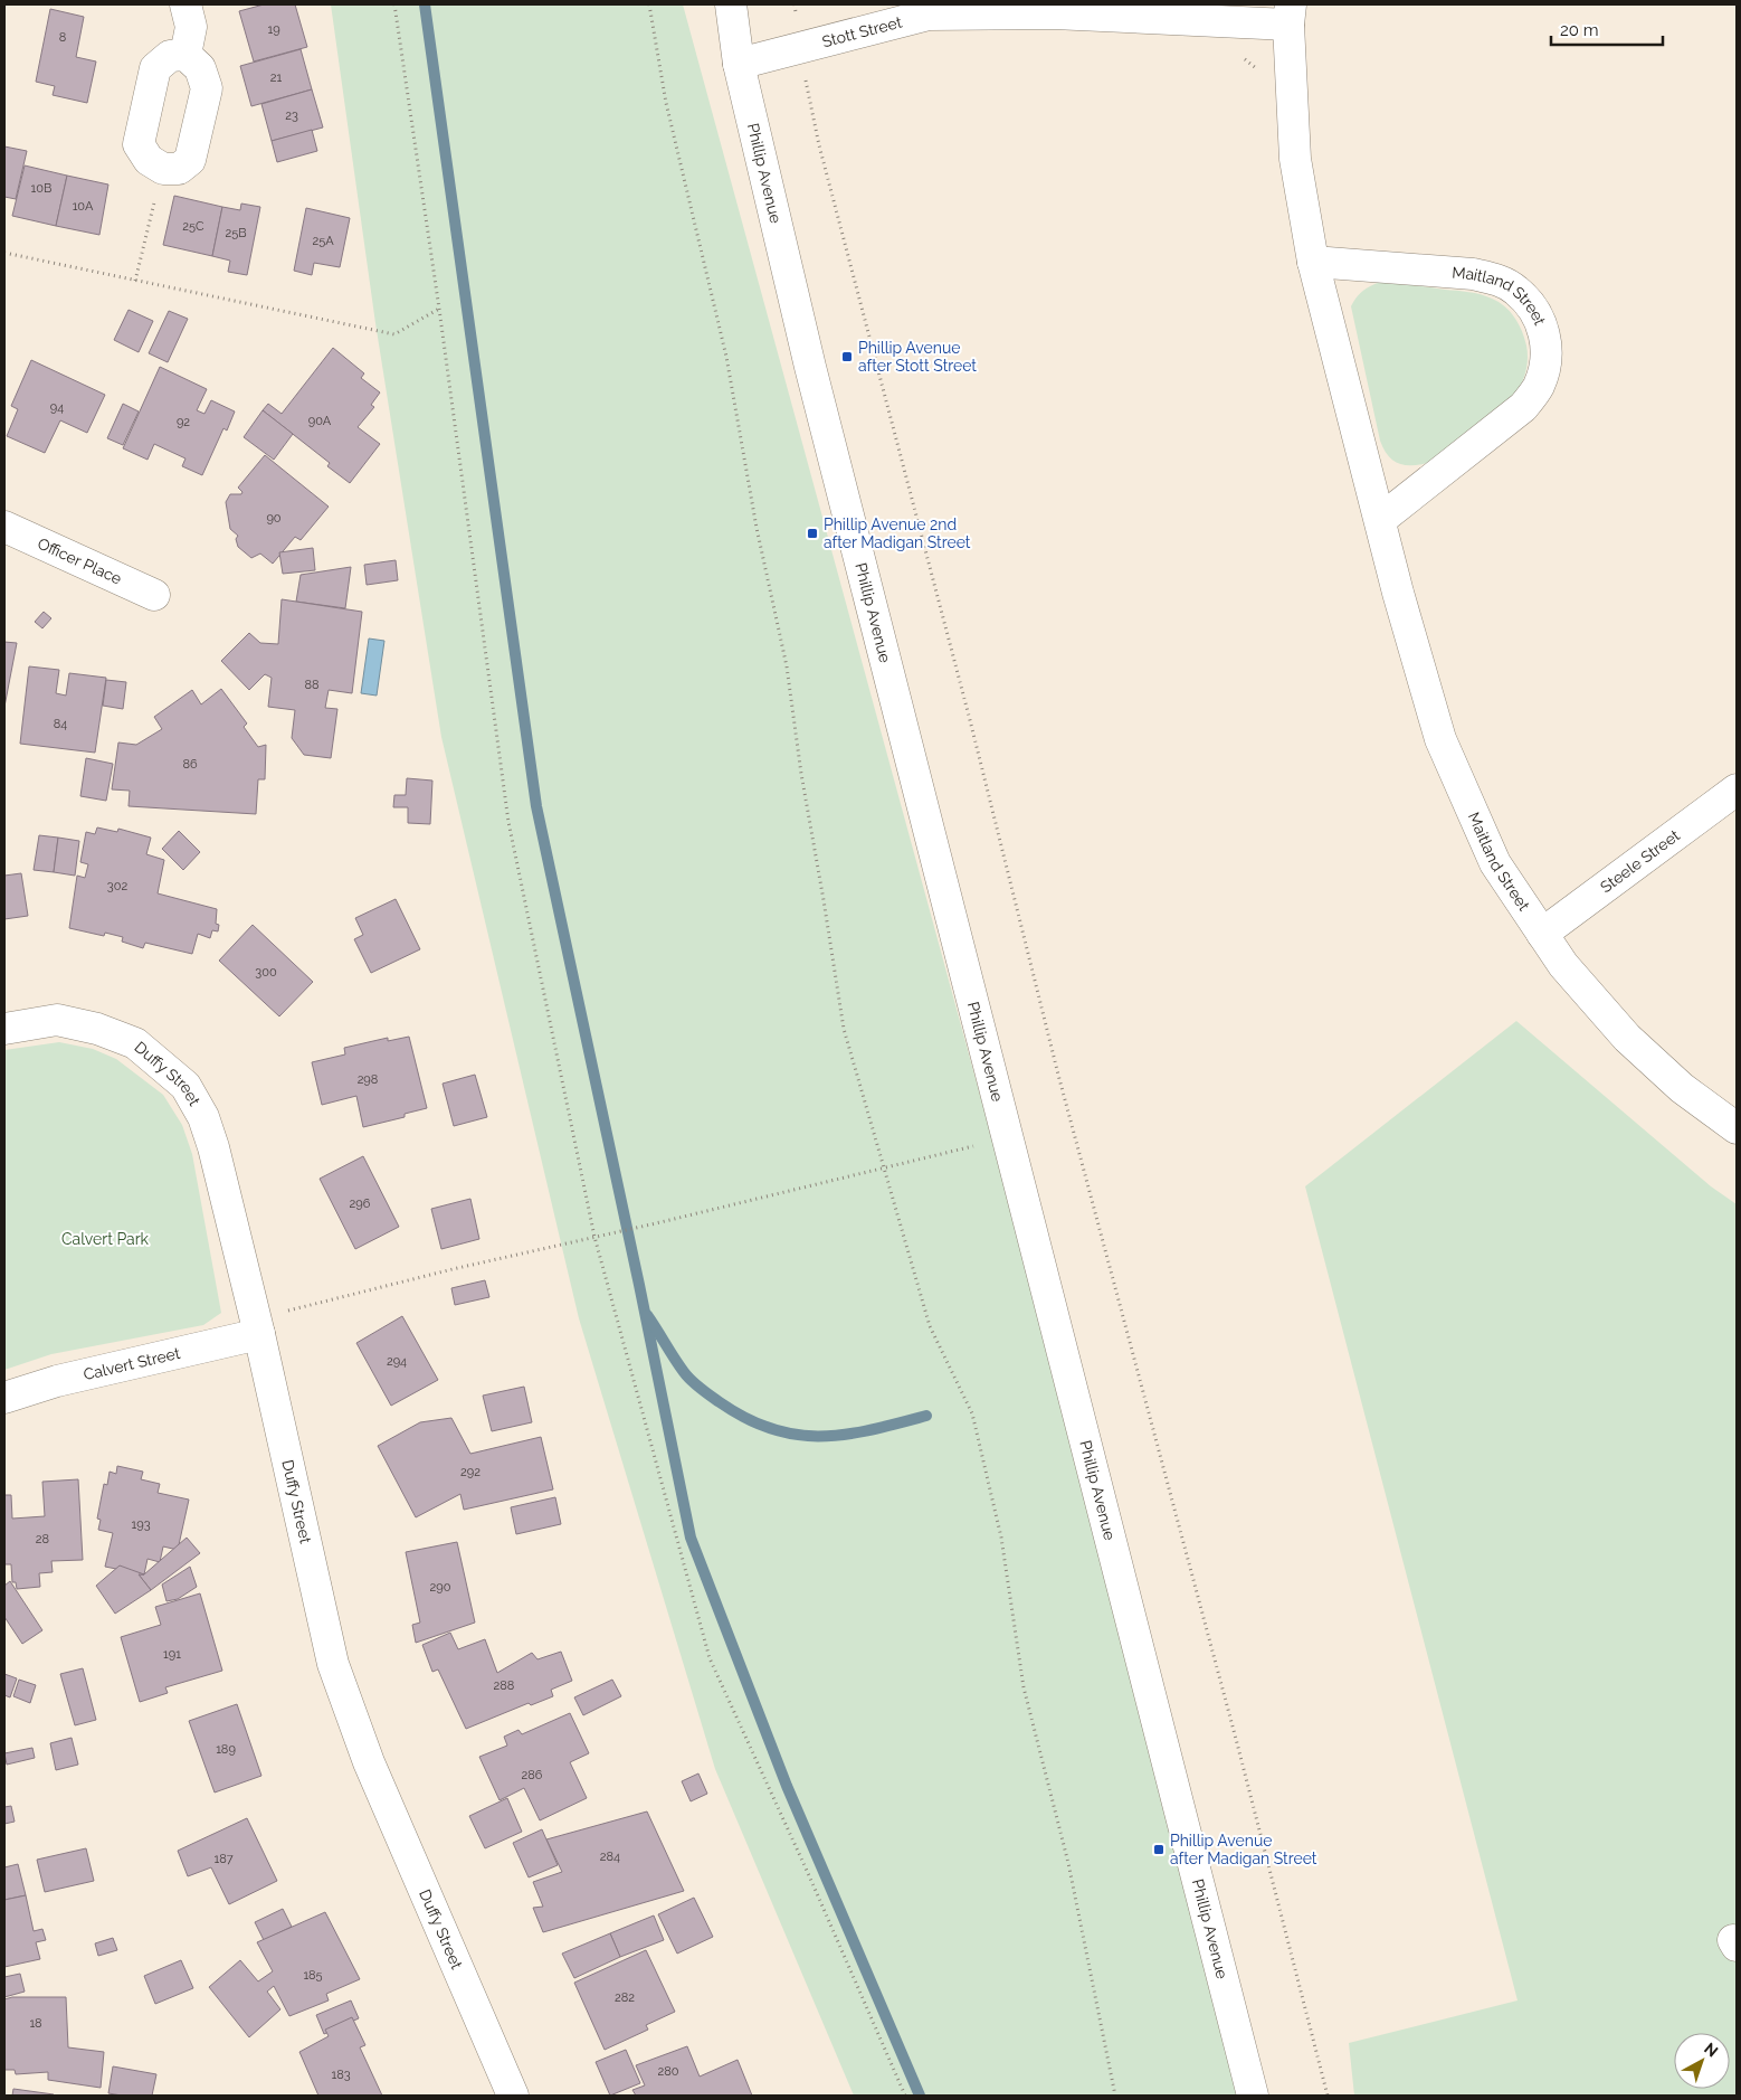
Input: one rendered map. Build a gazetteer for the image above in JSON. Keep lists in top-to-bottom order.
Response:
{
  "streets": {
    "street": [
      "Stott Street",
      "Phillip Avenue",
      "Maitland Street",
      "Officer Place",
      "Steele Street",
      "Duffy Street",
      "Calvert Street"
    ]
  },
  "crossings": [
    ["Stott Street", "Phillip Avenue"],
    ["Stott Street", "Maitland Street"],
    ["Maitland Street", "Steele Street"],
    ["Duffy Street", "Calvert Street"]
  ],
  "parks": ["Calvert Park"],
  "places": {
    "transit": ["Phillip Avenue after Stott Street", "Phillip Avenue 2nd after Madigan Street", "Phillip Avenue after Madigan Street"]
  },
  "house_numbers": [
    "19",
    "8",
    "21",
    "23",
    "10B",
    "10A",
    "25C",
    "25B",
    "25A",
    "94",
    "90A",
    "92",
    "90",
    "88",
    "84",
    "86",
    "302",
    "300",
    "298",
    "296",
    "294",
    "292",
    "193",
    "28",
    "290",
    "191",
    "288",
    "189",
    "286",
    "284",
    "187",
    "185",
    "282",
    "18",
    "280",
    "183"
  ],
  "scale_bar": "20 m",
  "north": "top right"
}
